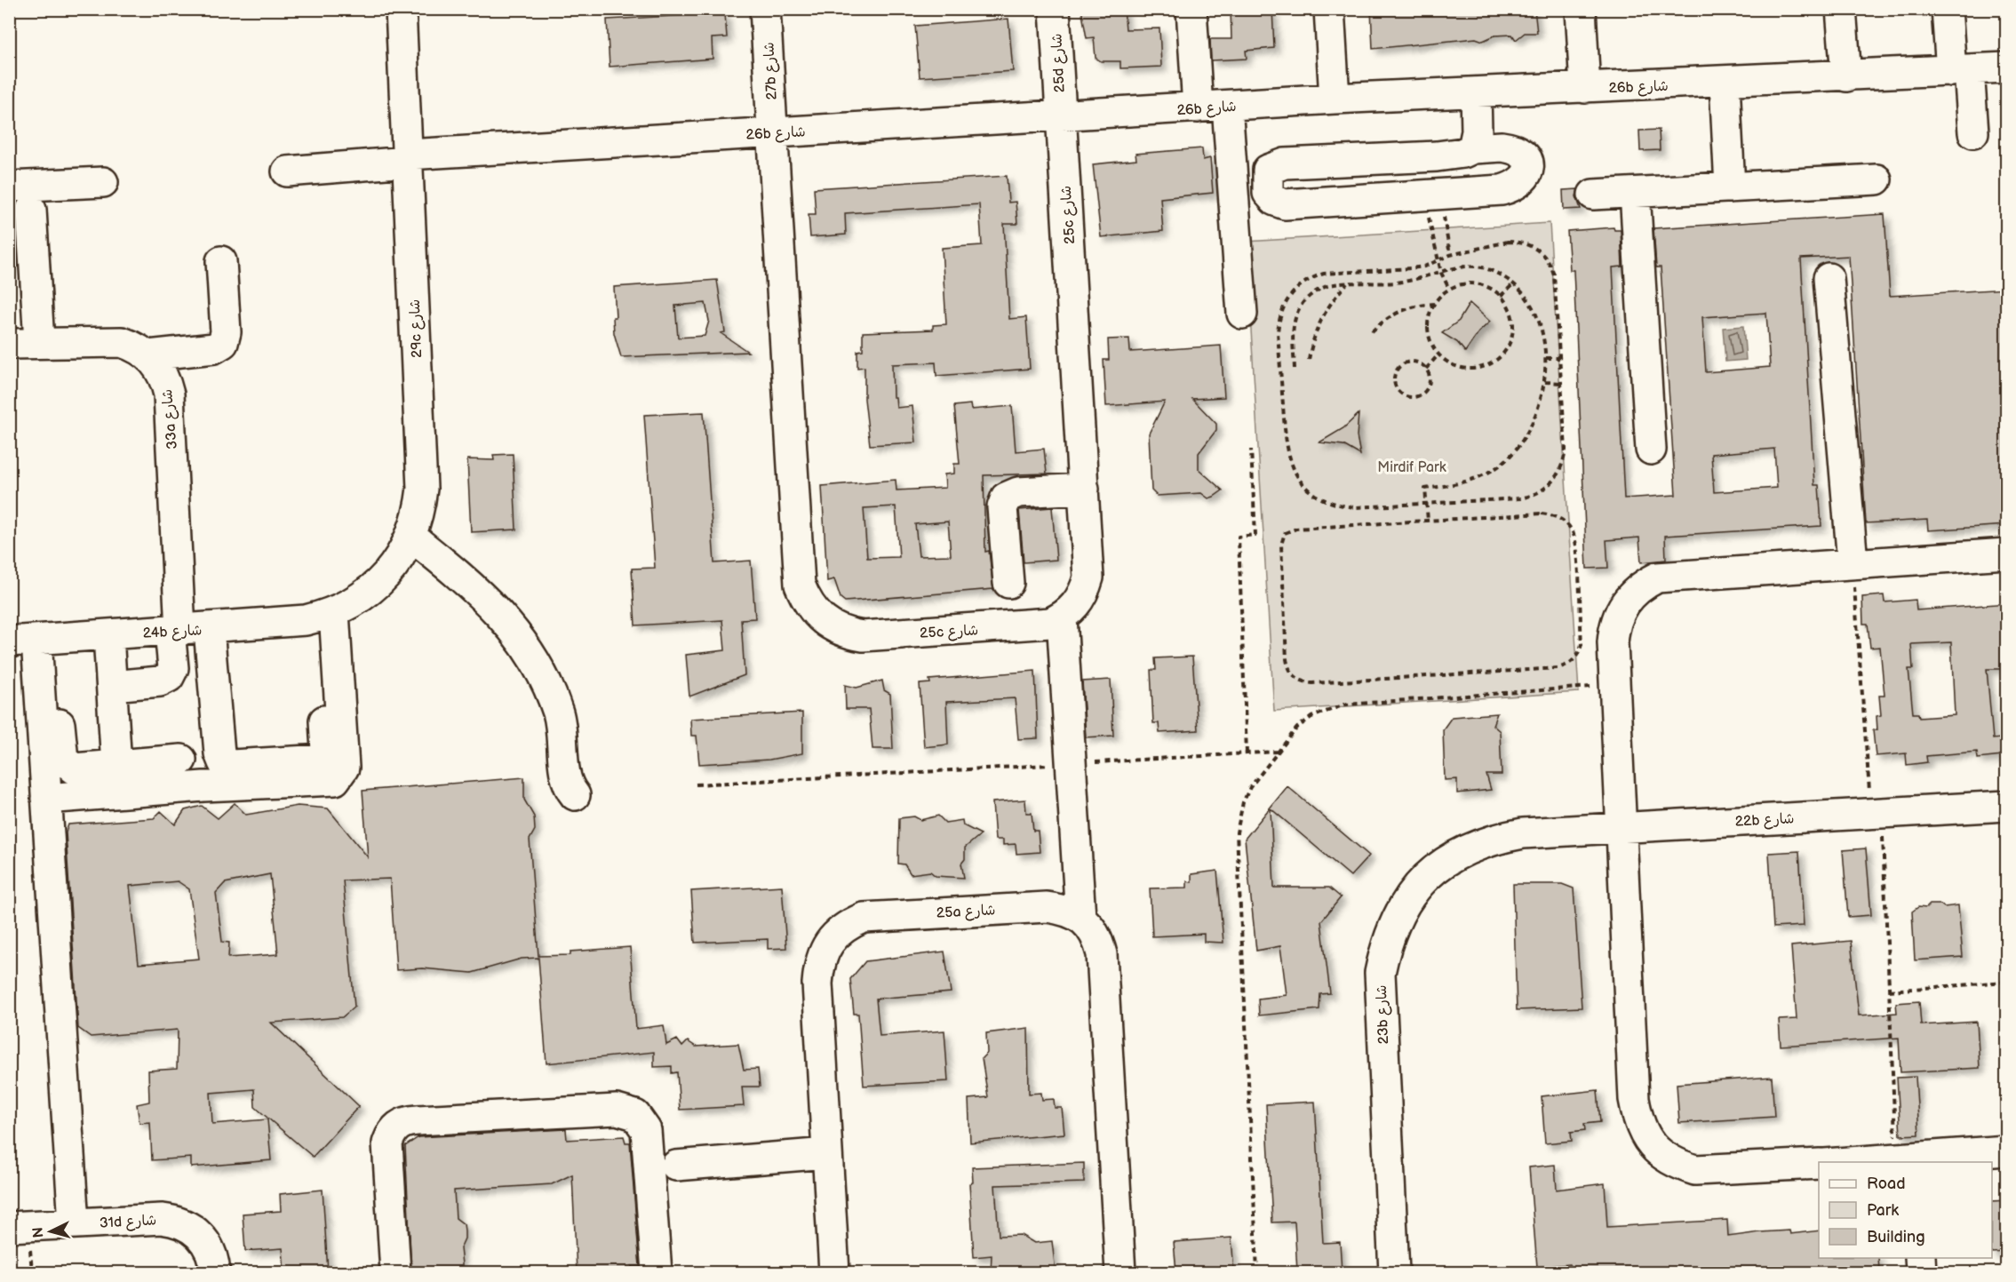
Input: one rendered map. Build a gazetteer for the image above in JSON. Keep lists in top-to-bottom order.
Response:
{
  "streets": {
    "street": [
      "25d شارع",
      "27b شارع",
      "26b شارع",
      "25c شارع",
      "29c شارع",
      "33a شارع",
      "24b شارع",
      "22b شارع",
      "25a شارع",
      "23b شارع",
      "31d شارع"
    ]
  },
  "crossings": [
    ["25d شارع", "26b شارع"],
    ["25d شارع", "25c شارع"],
    ["27b شارع", "26b شارع"],
    ["27b شارع", "25c شارع"],
    ["26b شارع", "25c شارع"],
    ["26b شارع", "29c شارع"],
    ["29c شارع", "24b شارع"],
    ["33a شارع", "24b شارع"],
    ["22b شارع", "23b شارع"]
  ],
  "parks": ["Mirdif Park"],
  "legend": ["Road", "Park", "Building"],
  "north": "left"
}
